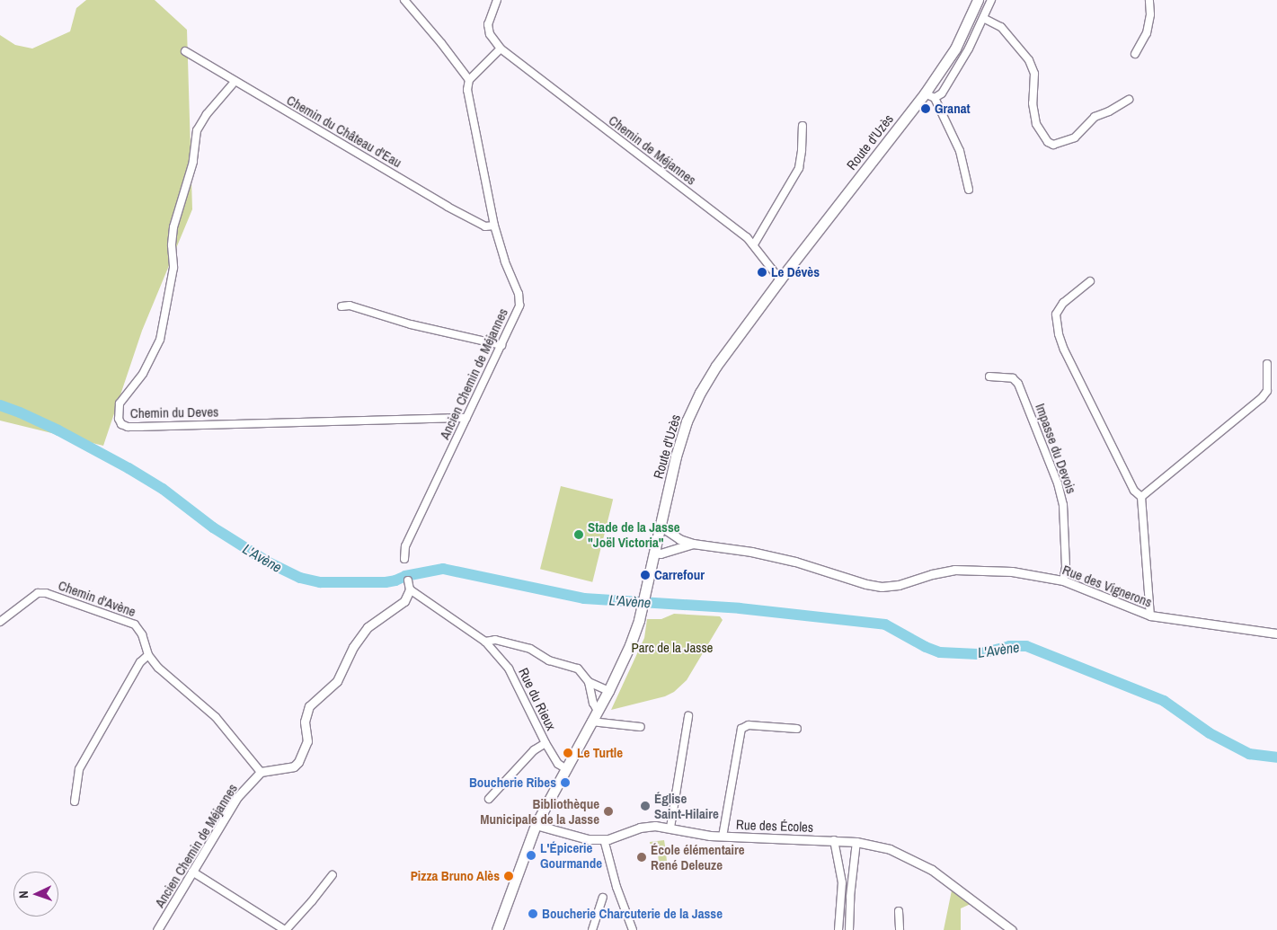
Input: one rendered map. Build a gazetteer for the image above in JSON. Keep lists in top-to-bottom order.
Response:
{
  "streets": {
    "main road": ["Route d'Uzès"],
    "street": [
      "Chemin du Château d'Eau",
      "Chemin de Méjannes",
      "Ancien Chemin de Méjannes",
      "Chemin du Deves",
      "Impasse du Devois",
      "Rue des Vignerons",
      "Chemin d'Avène",
      "Rue du Rieux",
      "Rue des Écoles"
    ]
  },
  "crossings": [
    ["Chemin du Château d'Eau", "Ancien Chemin de Méjannes"],
    ["Chemin du Château d'Eau", "Chemin du Deves"],
    ["Route d'Uzès", "Chemin de Méjannes"],
    ["Route d'Uzès", "Rue des Vignerons"],
    ["Route d'Uzès", "Rue du Rieux"],
    ["Route d'Uzès", "Rue des Écoles"],
    ["Ancien Chemin de Méjannes", "Chemin du Deves"],
    ["Ancien Chemin de Méjannes", "Chemin d'Avène"],
    ["Impasse du Devois", "Rue des Vignerons"]
  ],
  "water": ["L'Avène"],
  "parks": ["Parc de la Jasse"],
  "places": [
    "Granat",
    "Le Dévès",
    "Stade de la Jasse \"Joël Victoria\"",
    "Carrefour",
    "Le Turtle",
    "Boucherie Ribes",
    "Église Saint-Hilaire",
    "Bibliothèque Municipale de la Jasse",
    "L'Épicerie Gourmande",
    "École élémentaire René Deleuze",
    "Pizza Bruno Alès",
    "Boucherie Charcuterie de la Jasse"
  ],
  "north": "left"
}
